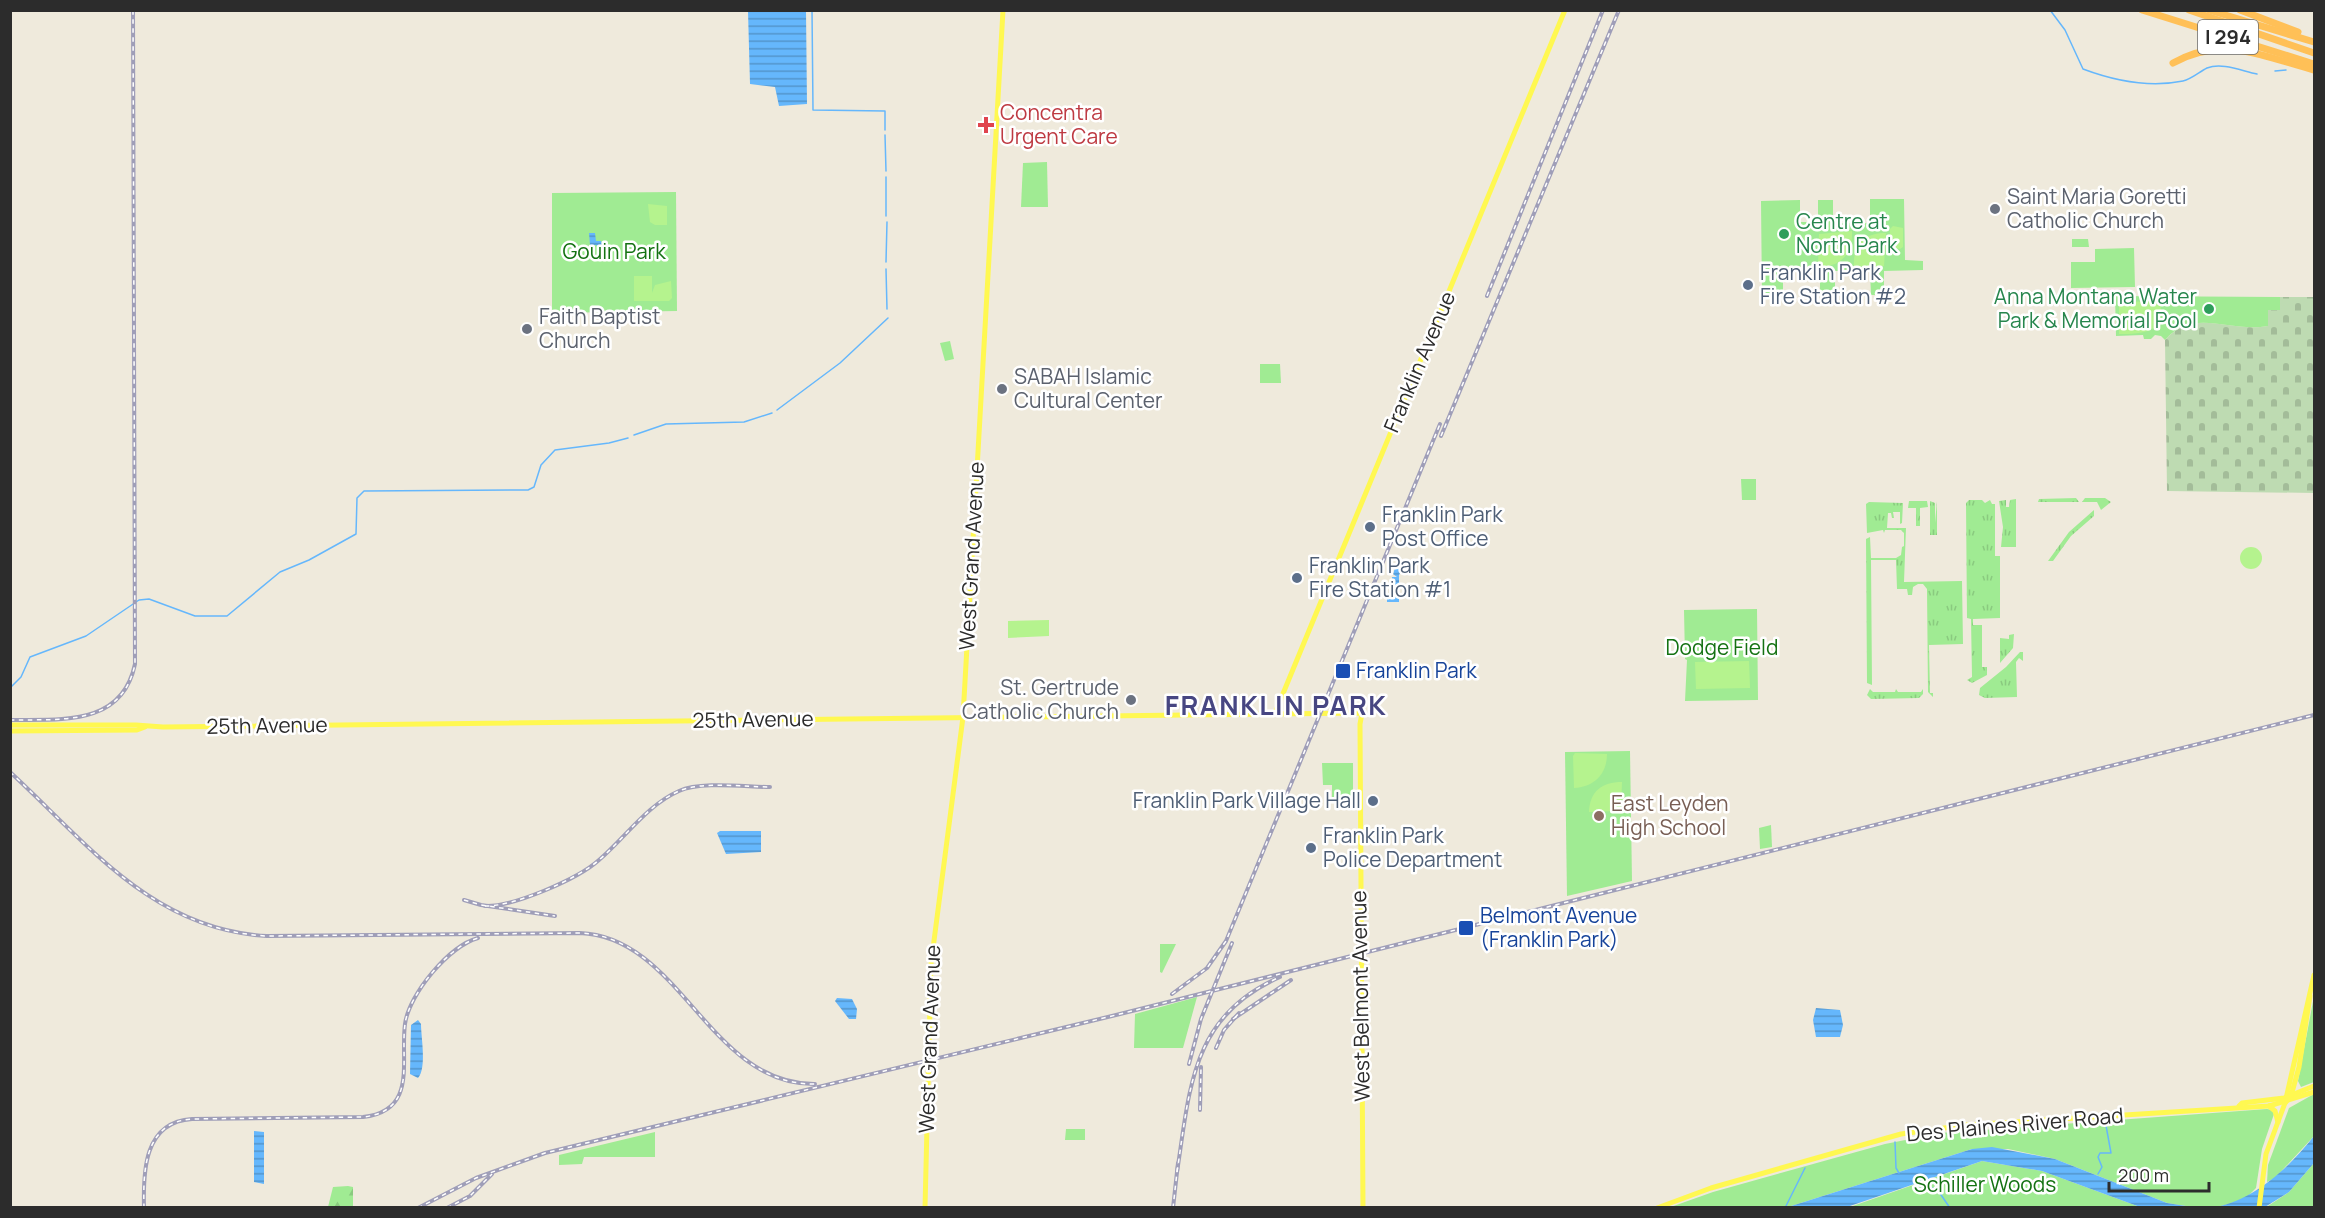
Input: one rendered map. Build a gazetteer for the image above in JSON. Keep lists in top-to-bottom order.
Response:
{
  "streets": {
    "highway": ["I 294"],
    "main road": [
      "Franklin Avenue",
      "West Grand Avenue",
      "25th Avenue",
      "West Belmont Avenue",
      "Des Plaines River Road"
    ]
  },
  "crossings": [
    ["Franklin Avenue", "25th Avenue"],
    ["West Grand Avenue", "25th Avenue"],
    ["25th Avenue", "West Belmont Avenue"]
  ],
  "districts": ["FRANKLIN PARK"],
  "parks": ["Gouin Park", "Dodge Field", "Schiller Woods"],
  "places": {
    "health": ["Concentra Urgent Care"],
    "other": [
      "Saint Maria Goretti Catholic Church",
      "Centre at North Park",
      "Franklin Park Fire Station #2",
      "Anna Montana Water Park & Memorial Pool",
      "Faith Baptist Church",
      "SABAH Islamic Cultural Center",
      "Franklin Park Post Office",
      "Franklin Park Fire Station #1",
      "St. Gertrude Catholic Church",
      "Franklin Park Village Hall",
      "East Leyden High School",
      "Franklin Park Police Department"
    ],
    "transit": ["Franklin Park", "Belmont Avenue (Franklin Park)"]
  },
  "scale_bar": "200 m"
}
